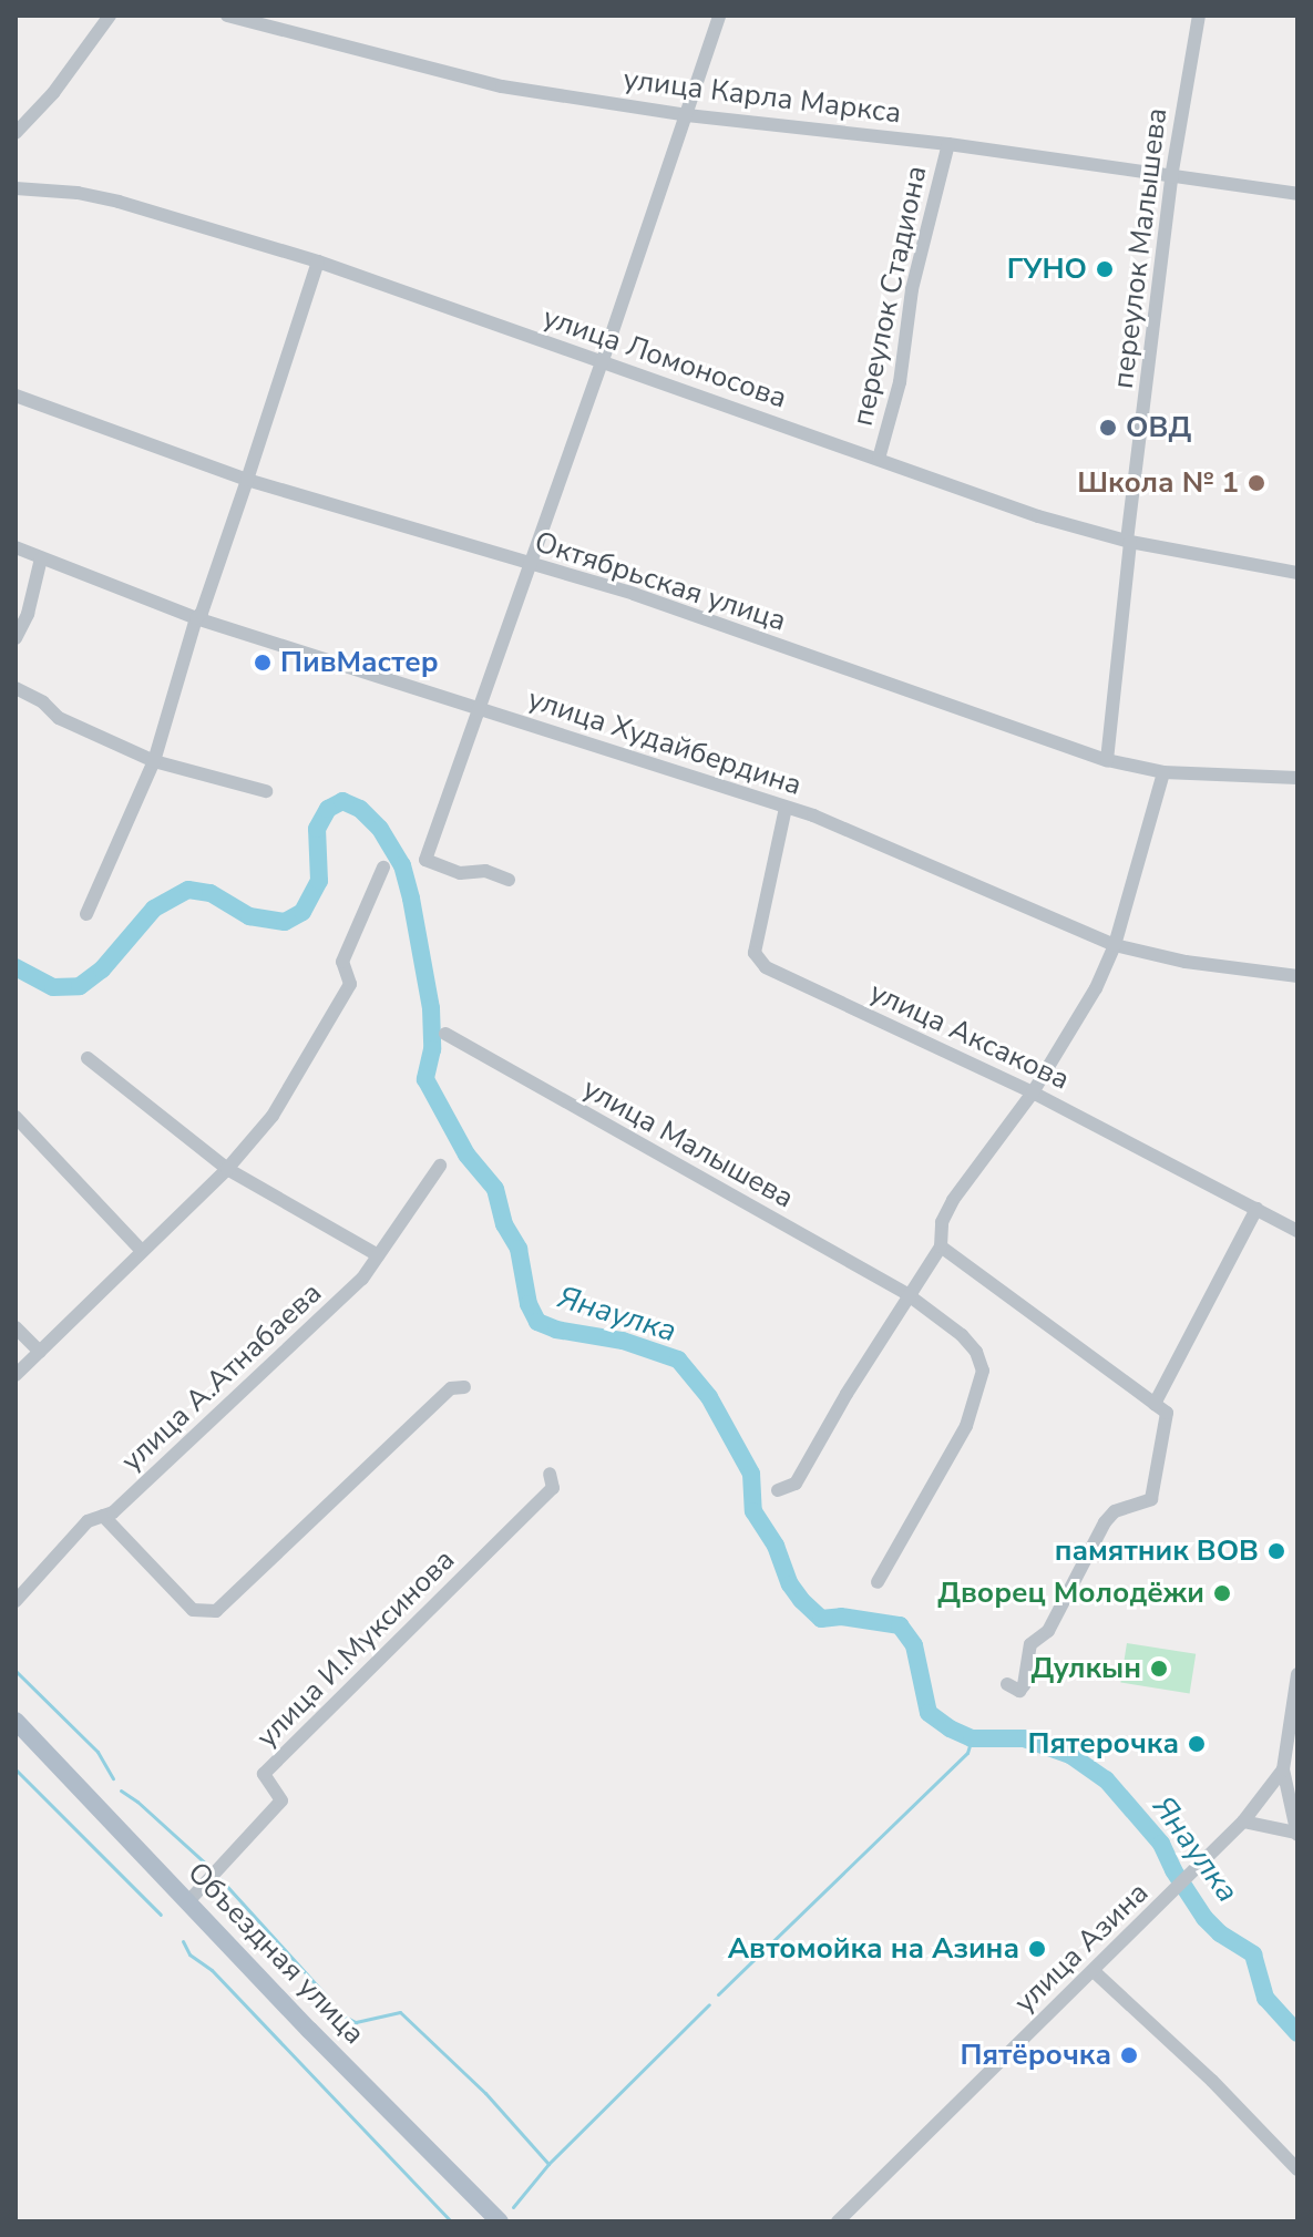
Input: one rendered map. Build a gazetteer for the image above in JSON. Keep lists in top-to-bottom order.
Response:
{
  "streets": {
    "main road": ["Объездная улица"],
    "street": [
      "улица Карла Маркса",
      "переулок Малышева",
      "переулок Стадиона",
      "улица Ломоносова",
      "Октябрьская улица",
      "улица Худайбердина",
      "улица Аксакова",
      "улица Малышева",
      "улица А.Атнабаева",
      "улица И.Муксинова",
      "улица Азина"
    ]
  },
  "crossings": [
    ["улица Карла Маркса", "переулок Малышева"],
    ["улица Карла Маркса", "переулок Стадиона"],
    ["переулок Малышева", "улица Ломоносова"],
    ["переулок Малышева", "Октябрьская улица"],
    ["переулок Стадиона", "улица Ломоносова"],
    ["улица Худайбердина", "улица Аксакова"],
    ["улица И.Муксинова", "Объездная улица"]
  ],
  "water": ["Янаулка"],
  "places": [
    "ГУНО",
    "ОВД",
    "Школа № 1",
    "ПивМастер",
    "памятник ВОВ",
    "Дворец Молодёжи",
    "Дулкын",
    "Пятерочка",
    "Автомойка на Азина",
    "Пятёрочка"
  ]
}
